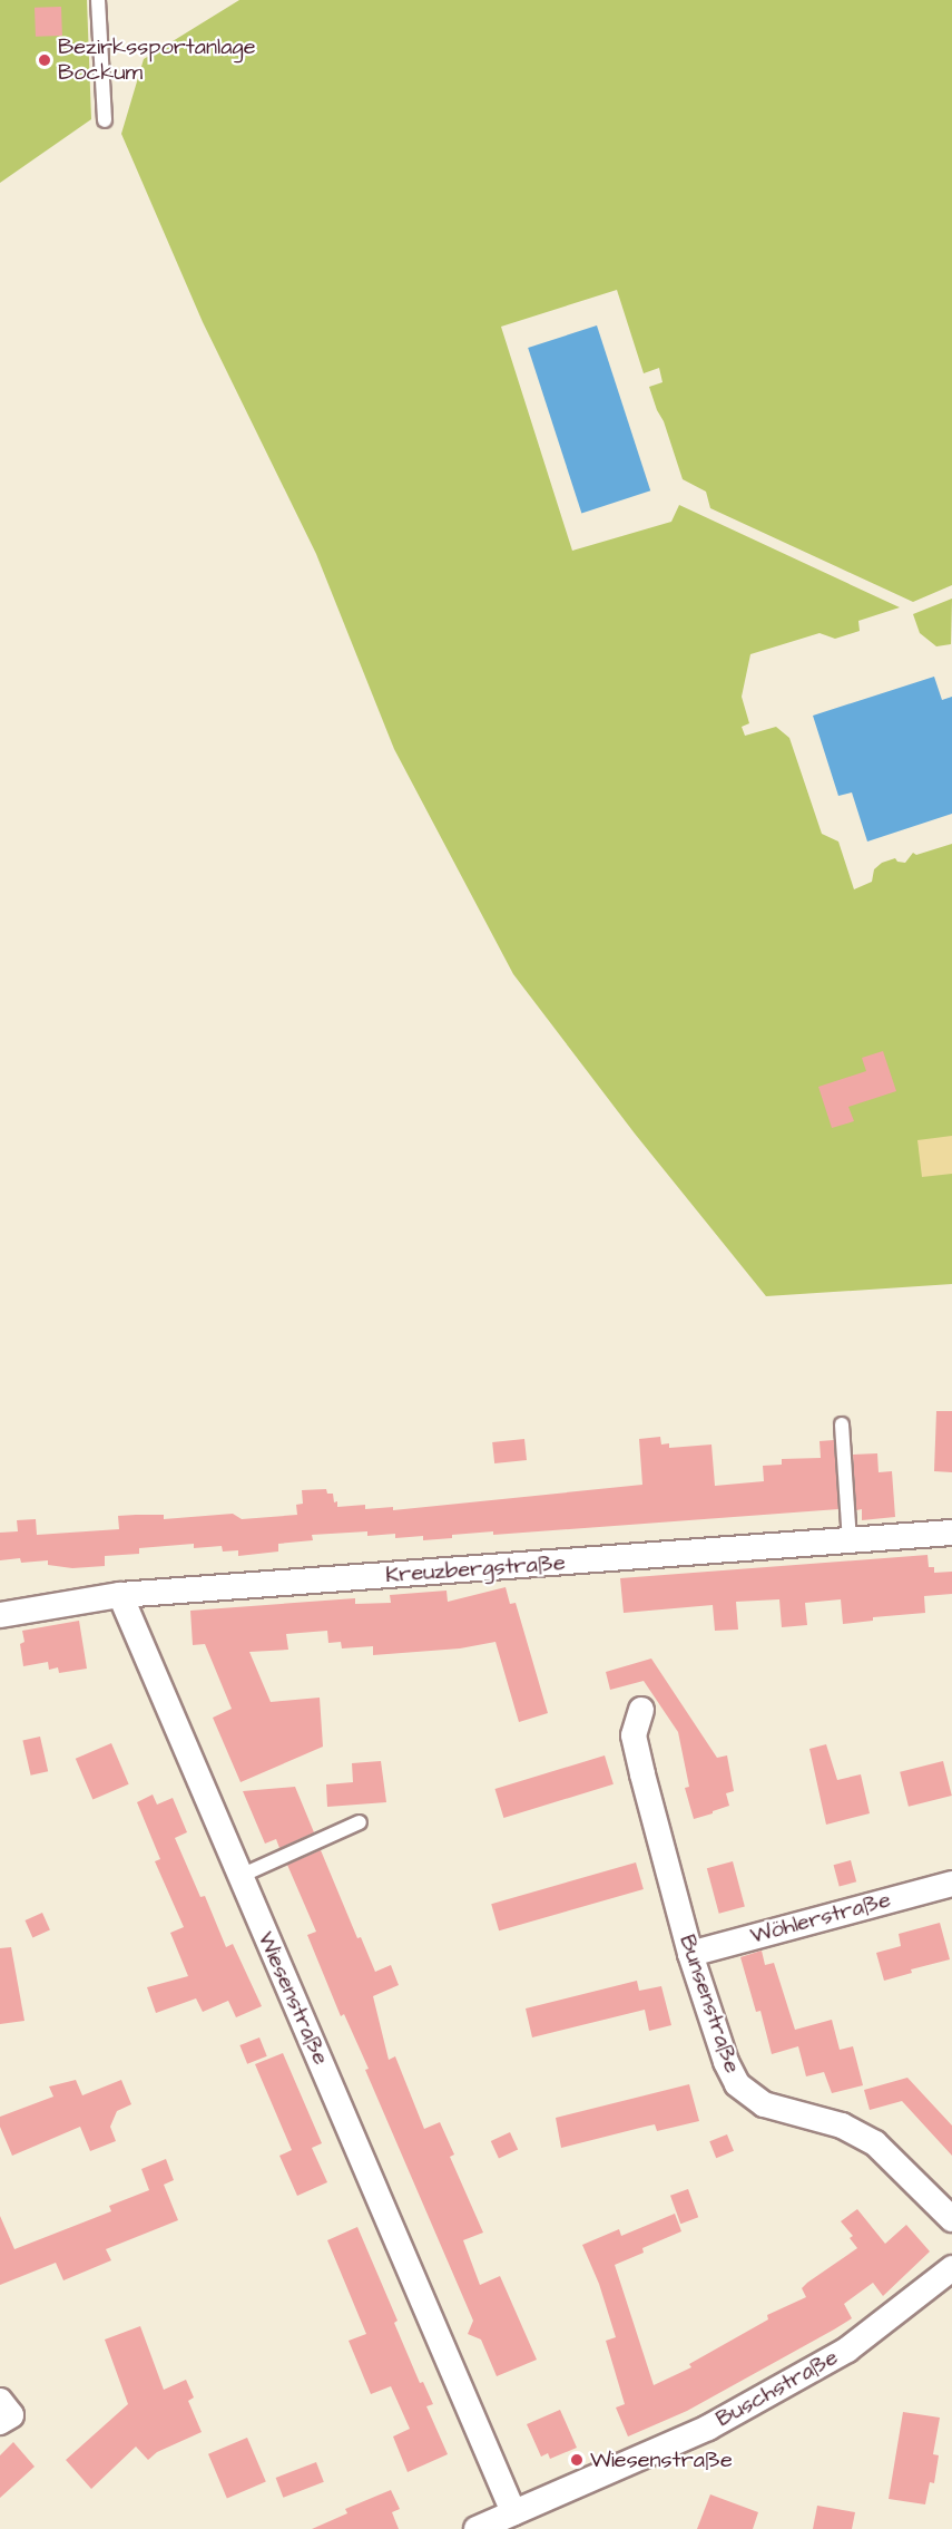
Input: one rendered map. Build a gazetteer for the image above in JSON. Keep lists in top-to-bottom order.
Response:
{
  "streets": {
    "street": [
      "Kreuzbergstraße",
      "Wöhlerstraße",
      "Wiesenstraße",
      "Bunsenstraße",
      "Buschstraße"
    ]
  },
  "crossings": [
    ["Kreuzbergstraße", "Wiesenstraße"],
    ["Wöhlerstraße", "Bunsenstraße"],
    ["Wiesenstraße", "Buschstraße"]
  ],
  "places": ["Bezirkssportanlage Bockum", "Wiesenstraße"]
}
